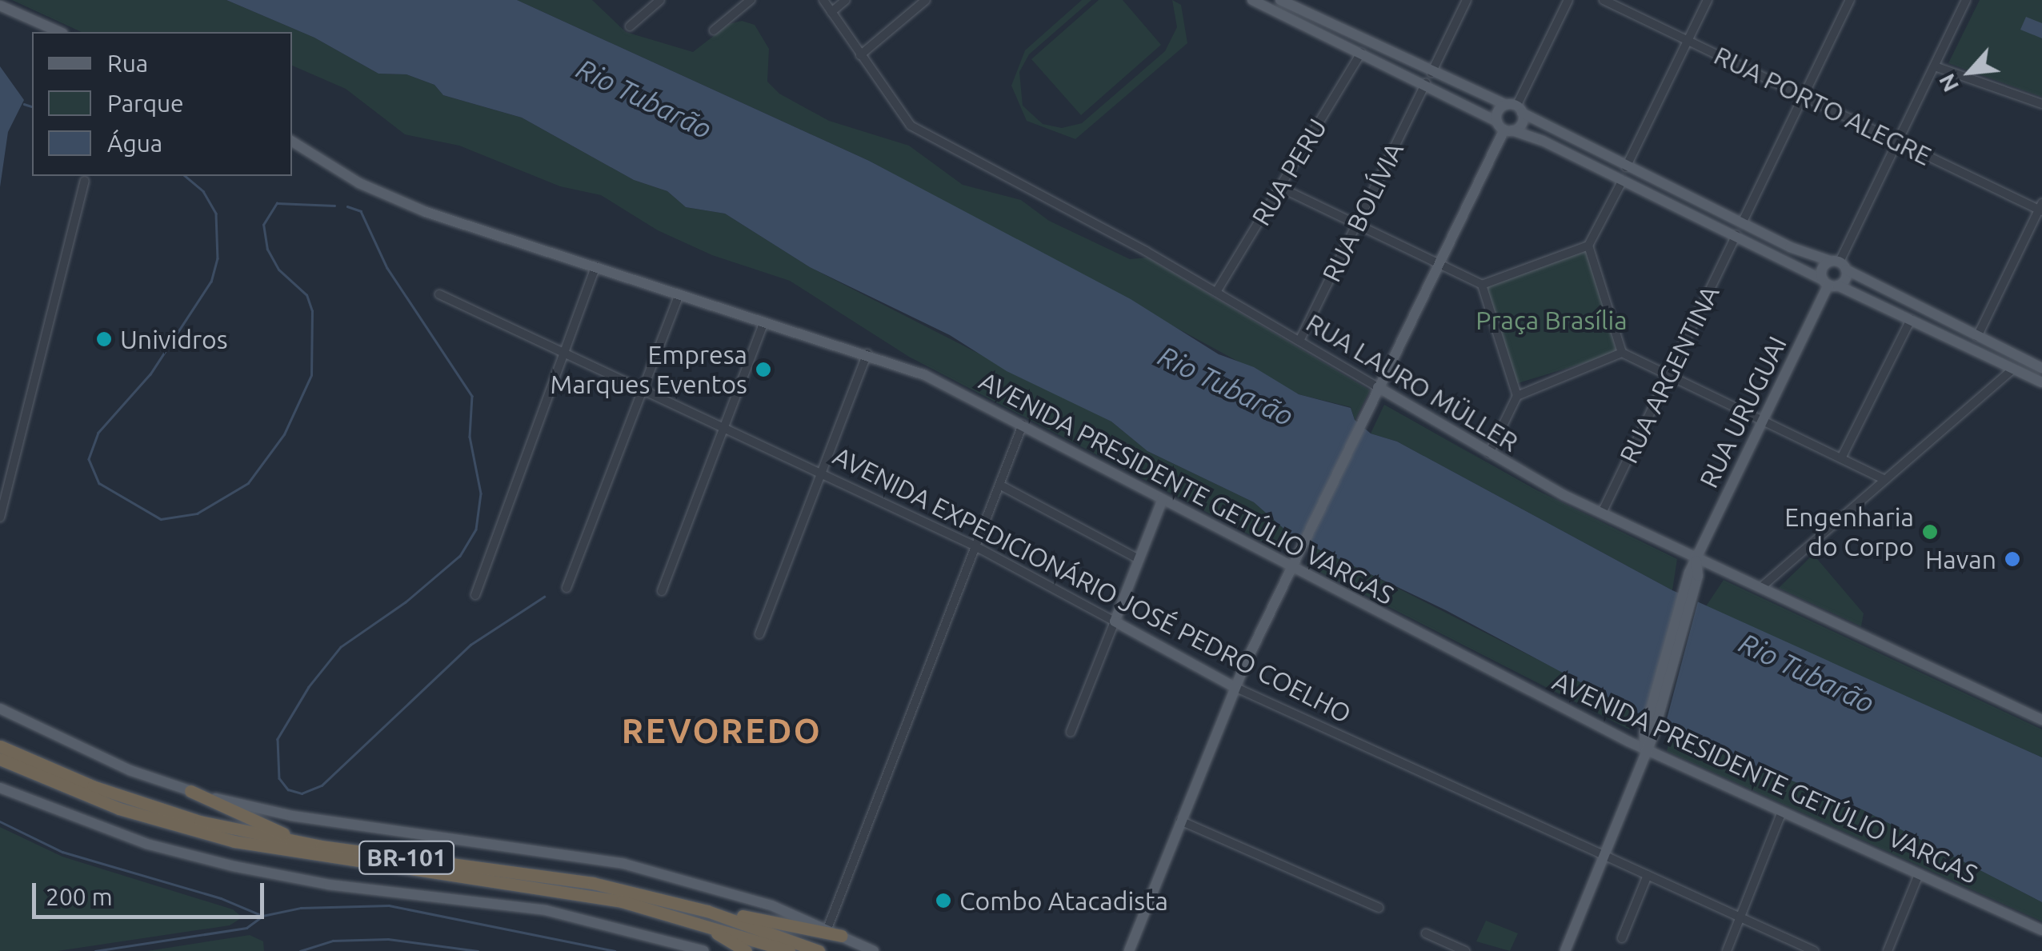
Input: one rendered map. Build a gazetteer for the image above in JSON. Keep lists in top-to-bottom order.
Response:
{
  "streets": {
    "highway": ["BR-101"],
    "main road": [
      "RUA LAURO MÜLLER",
      "RUA URUGUAI",
      "AVENIDA PRESIDENTE GETÚLIO VARGAS",
      "AVENIDA EXPEDICIONÁRIO JOSÉ PEDRO COELHO"
    ],
    "street": [
      "RUA PORTO ALEGRE",
      "RUA PERU",
      "RUA BOLÍVIA",
      "RUA ARGENTINA"
    ]
  },
  "crossings": [
    ["RUA PERU", "RUA LAURO MÜLLER"],
    ["RUA BOLÍVIA", "RUA LAURO MÜLLER"],
    ["RUA ARGENTINA", "RUA LAURO MÜLLER"],
    ["RUA LAURO MÜLLER", "RUA URUGUAI"],
    ["RUA URUGUAI", "AVENIDA PRESIDENTE GETÚLIO VARGAS"],
    ["RUA URUGUAI", "AVENIDA EXPEDICIONÁRIO JOSÉ PEDRO COELHO"]
  ],
  "districts": ["REVOREDO"],
  "water": ["Rio Tubarão"],
  "parks": ["Praça Brasília"],
  "places": [
    "Unividros",
    "Empresa Marques Eventos",
    "Engenharia do Corpo",
    "Havan",
    "Combo Atacadista"
  ],
  "legend": ["Rua", "Parque", "Água"],
  "scale_bar": "200 m",
  "north": "bottom left"
}
